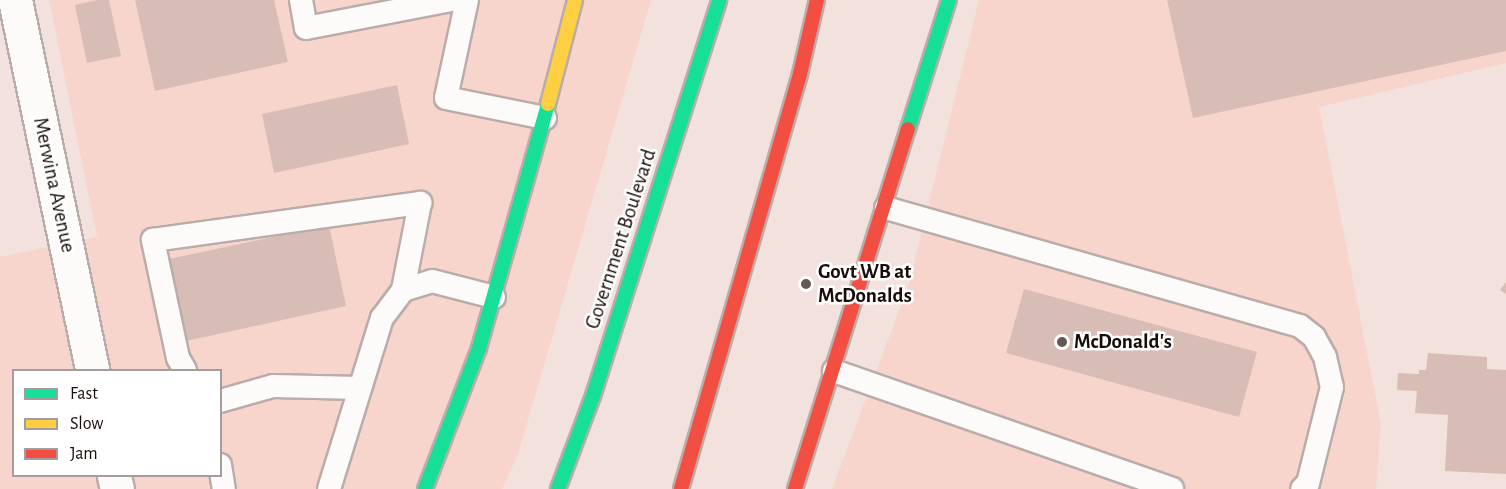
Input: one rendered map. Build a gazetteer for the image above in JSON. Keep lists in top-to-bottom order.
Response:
{
  "streets": {
    "street": ["Merwina Avenue", "Government Boulevard"]
  },
  "places": ["Govt WB at McDonalds", "McDonald's"],
  "legend": ["Fast", "Slow", "Jam"]
}
